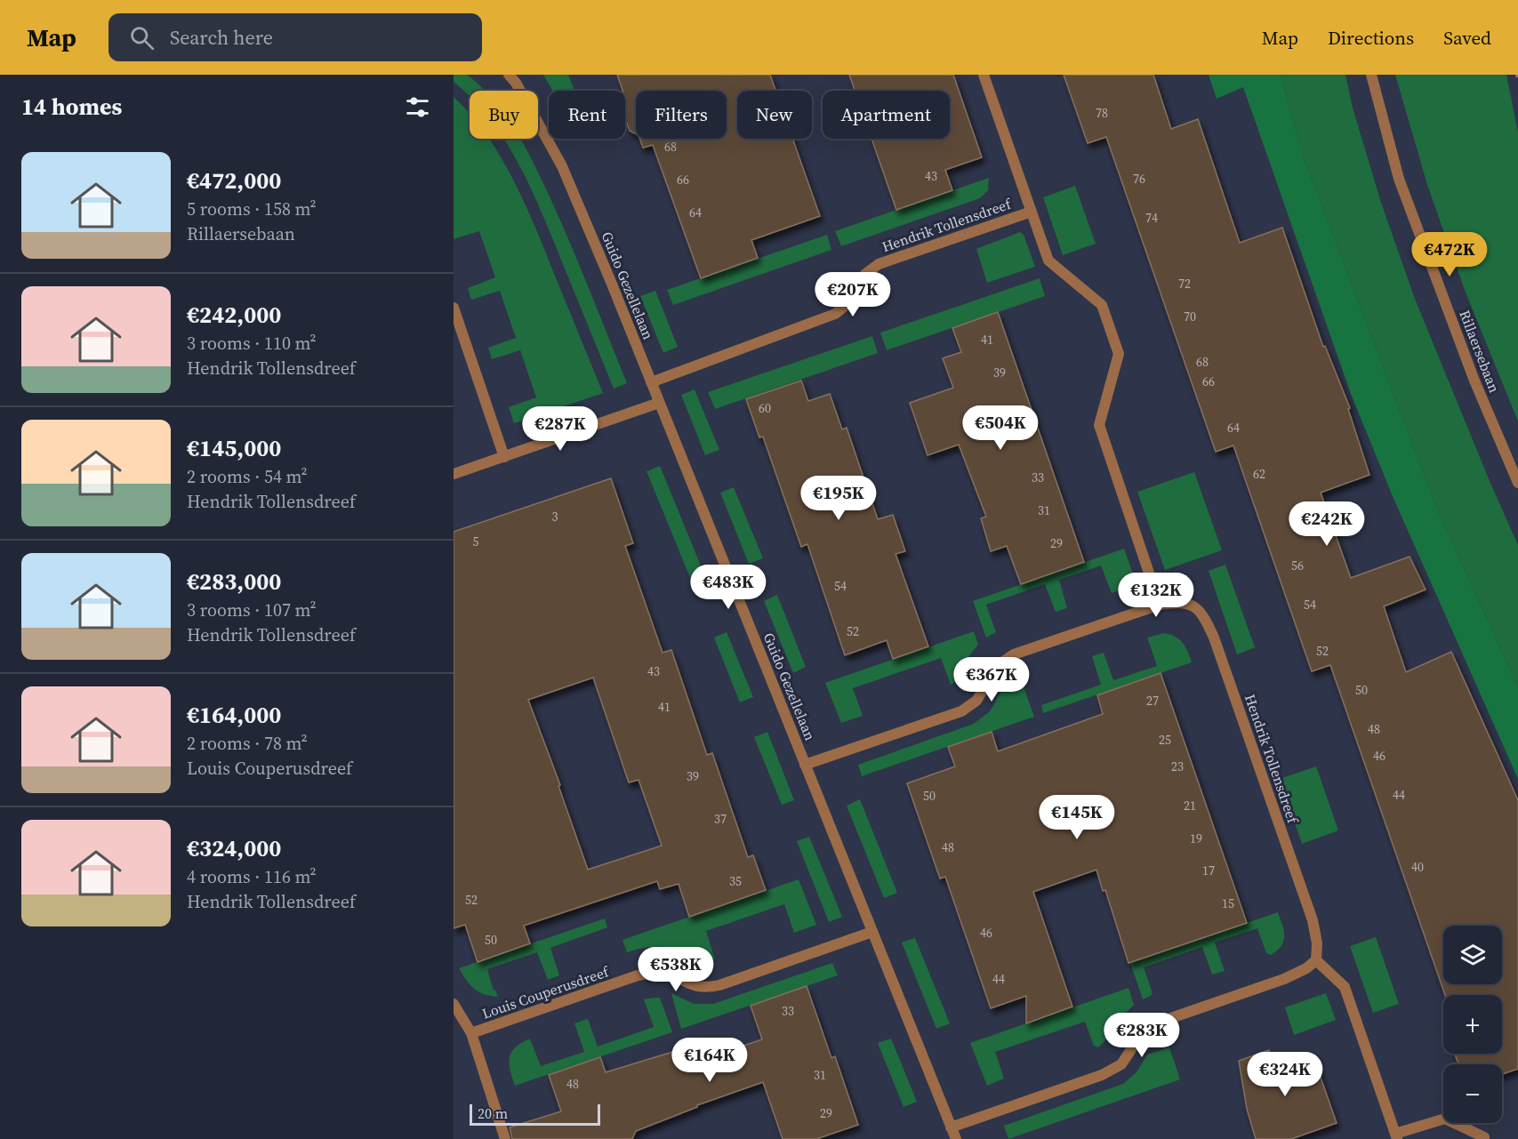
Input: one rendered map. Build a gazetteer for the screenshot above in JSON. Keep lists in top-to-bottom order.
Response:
{
  "streets": {
    "street": [
      "Hendrik Tollensdreef",
      "Guido Gezellelaan",
      "Rillaersebaan",
      "Louis Couperusdreef"
    ]
  },
  "crossings": [
    ["Hendrik Tollensdreef", "Guido Gezellelaan"],
    ["Guido Gezellelaan", "Louis Couperusdreef"]
  ],
  "house_numbers": [
    "78",
    "68",
    "43",
    "76",
    "66",
    "64",
    "74",
    "72",
    "70",
    "41",
    "68",
    "39",
    "66",
    "60",
    "64",
    "62",
    "33",
    "31",
    "3",
    "5",
    "29",
    "56",
    "54",
    "54",
    "52",
    "52",
    "43",
    "50",
    "27",
    "41",
    "48",
    "25",
    "46",
    "23",
    "39",
    "44",
    "50",
    "21",
    "37",
    "19",
    "48",
    "40",
    "17",
    "35",
    "52",
    "15",
    "46",
    "50",
    "44",
    "33",
    "31",
    "48",
    "29"
  ],
  "scale_bar": "20 m",
  "page": {
    "header": "Map",
    "search": "Search here",
    "nav": ["Map", "Directions", "Saved"],
    "heading": "14 homes",
    "chip": [
      "Buy",
      "Rent",
      "Filters",
      "New",
      "Apartment"
    ],
    "list": [
      {
        "name": "€472,000",
        "note": "5 rooms · 158 m² · Rillaersebaan"
      },
      {
        "name": "€242,000",
        "note": "3 rooms · 110 m² · Hendrik Tollensdreef"
      },
      {
        "name": "€145,000",
        "note": "2 rooms · 54 m² · Hendrik Tollensdreef"
      },
      {
        "name": "€283,000",
        "note": "3 rooms · 107 m² · Hendrik Tollensdreef"
      },
      {
        "name": "€164,000",
        "note": "2 rooms · 78 m² · Louis Couperusdreef"
      },
      {
        "name": "€324,000",
        "note": "4 rooms · 116 m² · Hendrik Tollensdreef"
      }
    ],
    "price": [
      "€472K",
      "€207K",
      "€504K",
      "€287K",
      "€195K",
      "€242K",
      "€483K",
      "€132K",
      "€367K",
      "€145K",
      "€538K",
      "€283K",
      "€164K",
      "€324K"
    ],
    "map_buttons": ["+", "−"],
    "scale": "20 m"
  }
}
